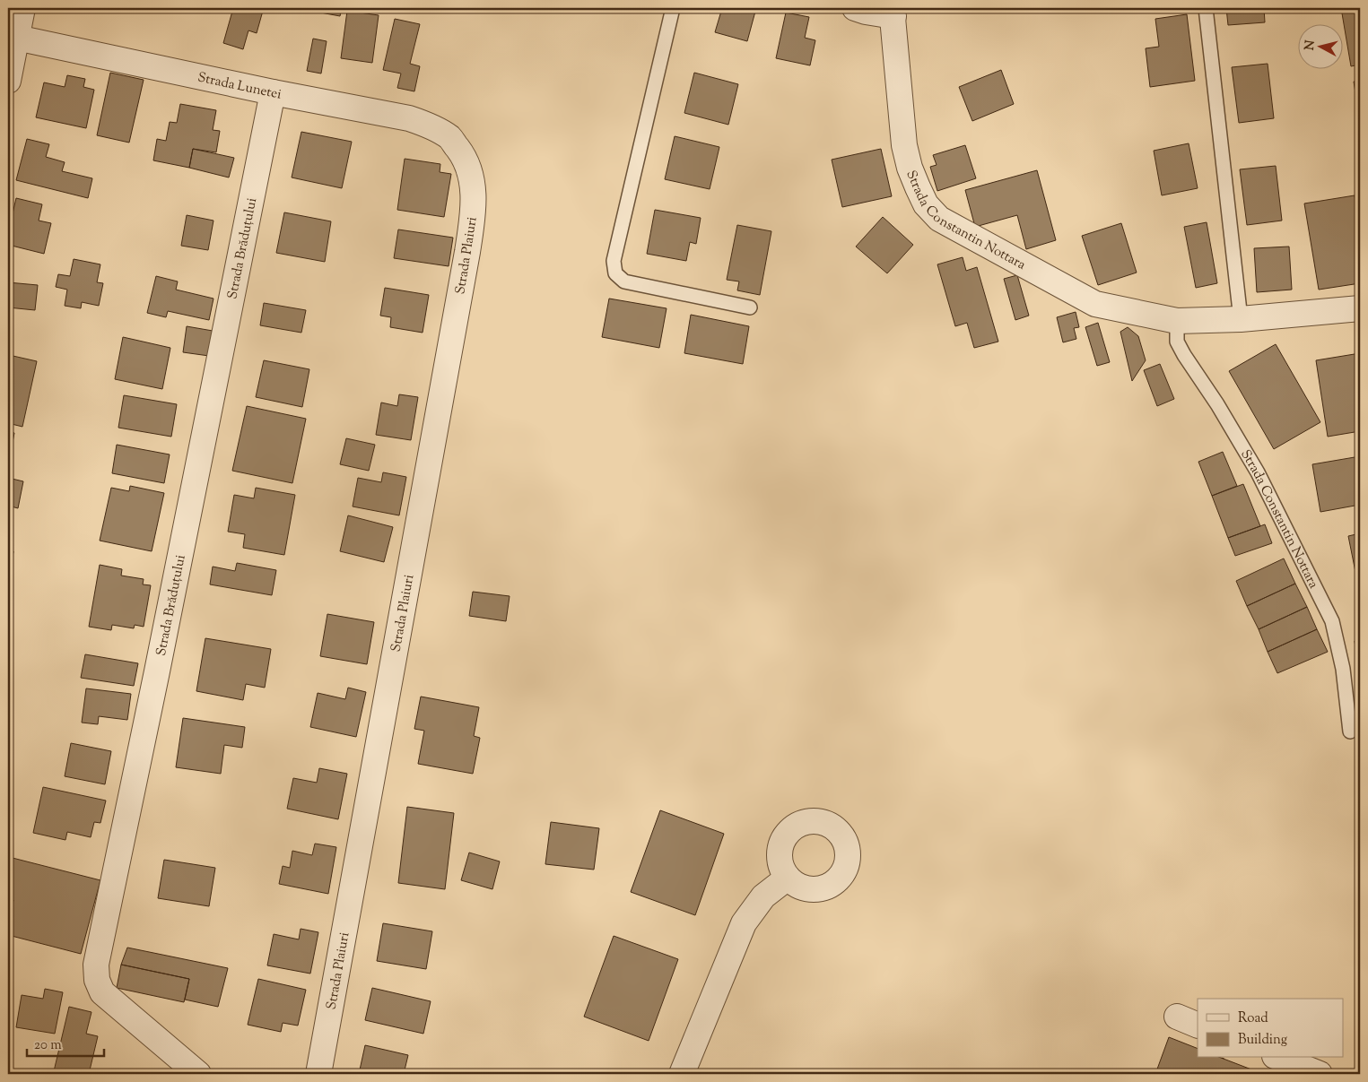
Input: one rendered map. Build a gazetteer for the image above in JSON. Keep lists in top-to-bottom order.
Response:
{
  "streets": {
    "street": [
      "Strada Lunetei",
      "Strada Constantin Nottara",
      "Strada Brăduțului",
      "Strada Plaiuri"
    ]
  },
  "crossings": [
    ["Strada Lunetei", "Strada Brăduțului"],
    ["Strada Lunetei", "Strada Plaiuri"]
  ],
  "legend": ["Road", "Building"],
  "scale_bar": "20 m",
  "north": "left"
}
